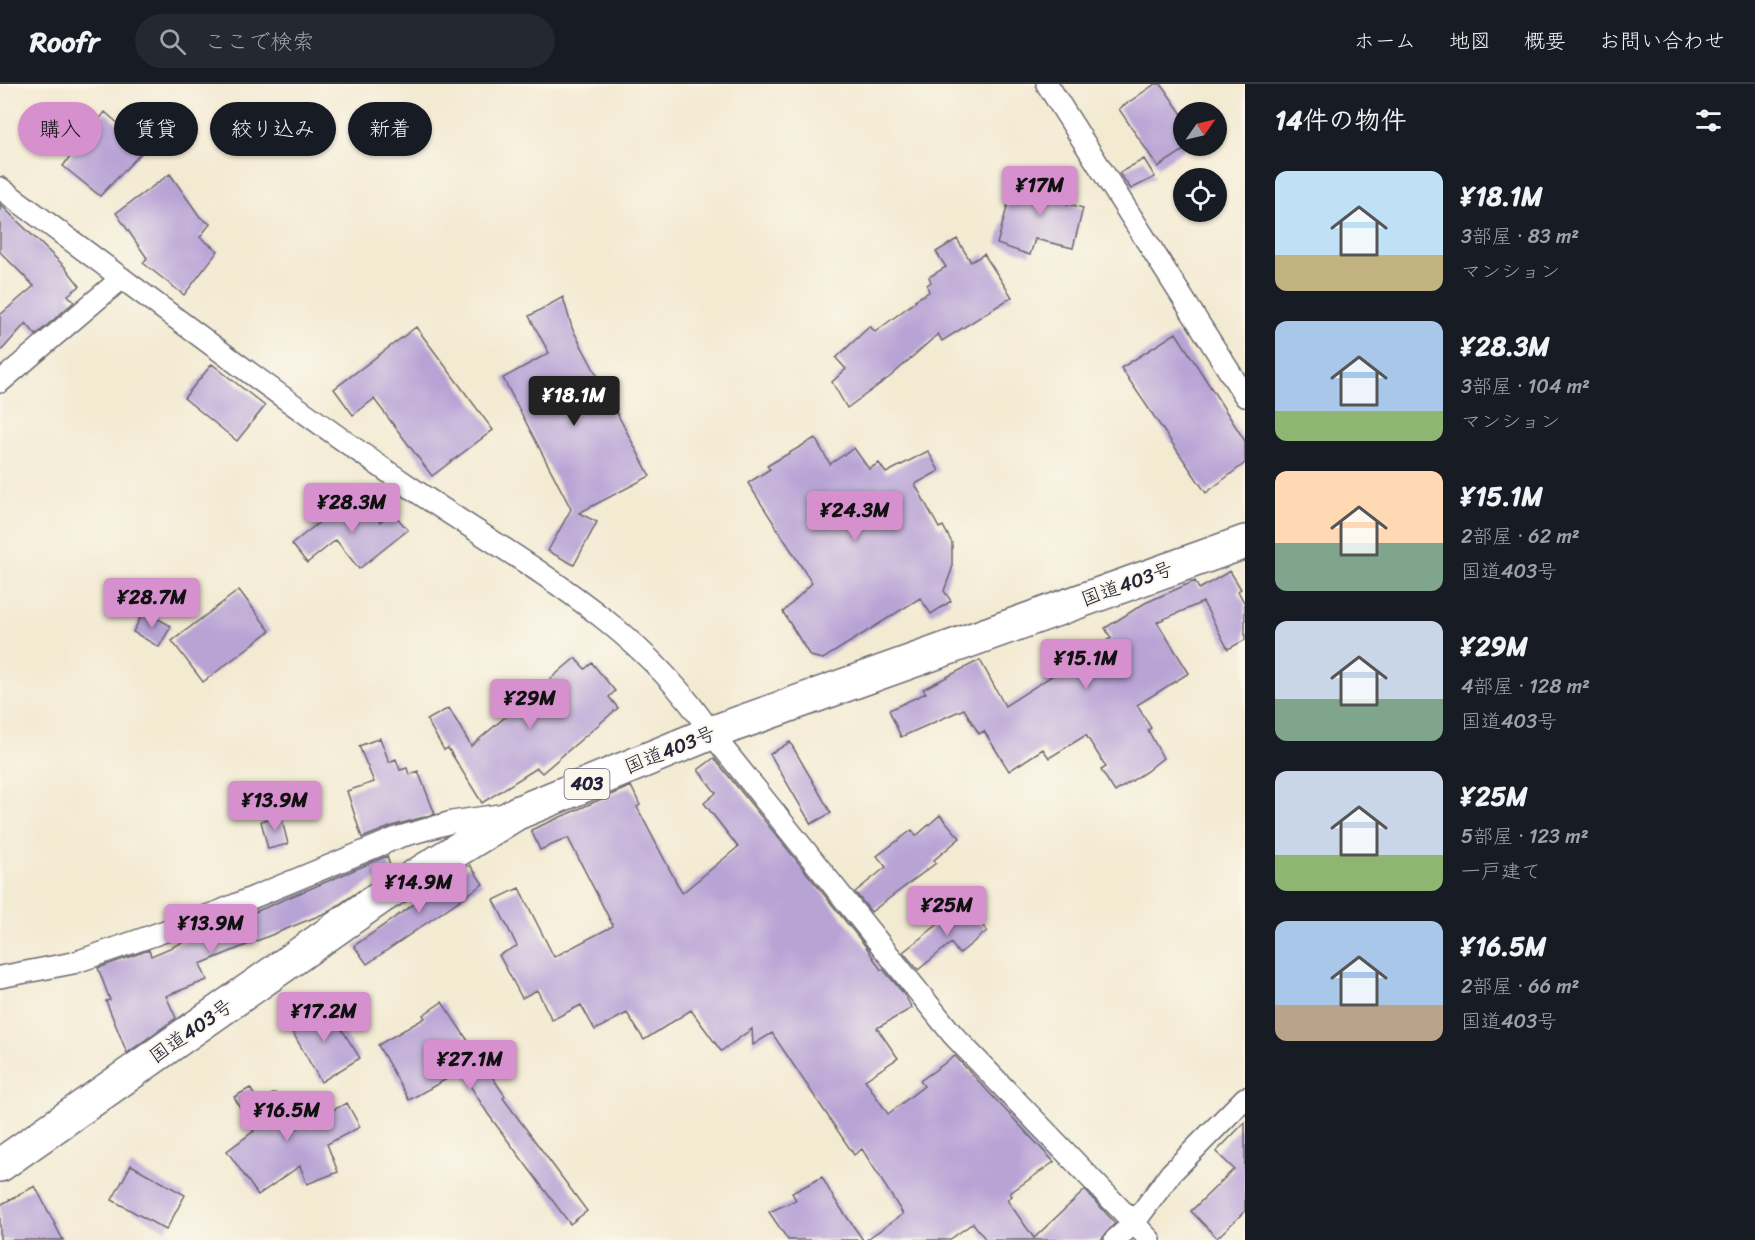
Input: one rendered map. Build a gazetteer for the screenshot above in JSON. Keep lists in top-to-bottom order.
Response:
{
  "streets": {
    "highway": ["国道403号", "403"]
  },
  "north": "top right",
  "page": {
    "header": "Roofr",
    "search": "ここで検索",
    "nav": [
      "ホーム",
      "地図",
      "概要",
      "お問い合わせ"
    ],
    "heading": "14件の物件",
    "chip": [
      "購入",
      "賃貸",
      "絞り込み",
      "新着"
    ],
    "list": [
      {
        "name": "¥18.1M",
        "note": "3部屋 · 83 m² · マンション"
      },
      {
        "name": "¥28.3M",
        "note": "3部屋 · 104 m² · マンション"
      },
      {
        "name": "¥15.1M",
        "note": "2部屋 · 62 m² · 国道403号"
      },
      {
        "name": "¥29M",
        "note": "4部屋 · 128 m² · 国道403号"
      },
      {
        "name": "¥25M",
        "note": "5部屋 · 123 m² · 一戸建て"
      },
      {
        "name": "¥16.5M",
        "note": "2部屋 · 66 m² · 国道403号"
      }
    ],
    "price": [
      "¥17M",
      "¥18.1M",
      "¥28.3M",
      "¥24.3M",
      "¥28.7M",
      "¥15.1M",
      "¥29M",
      "¥13.9M",
      "¥14.9M",
      "¥25M",
      "¥13.9M",
      "¥17.2M",
      "¥27.1M",
      "¥16.5M"
    ]
  }
}
